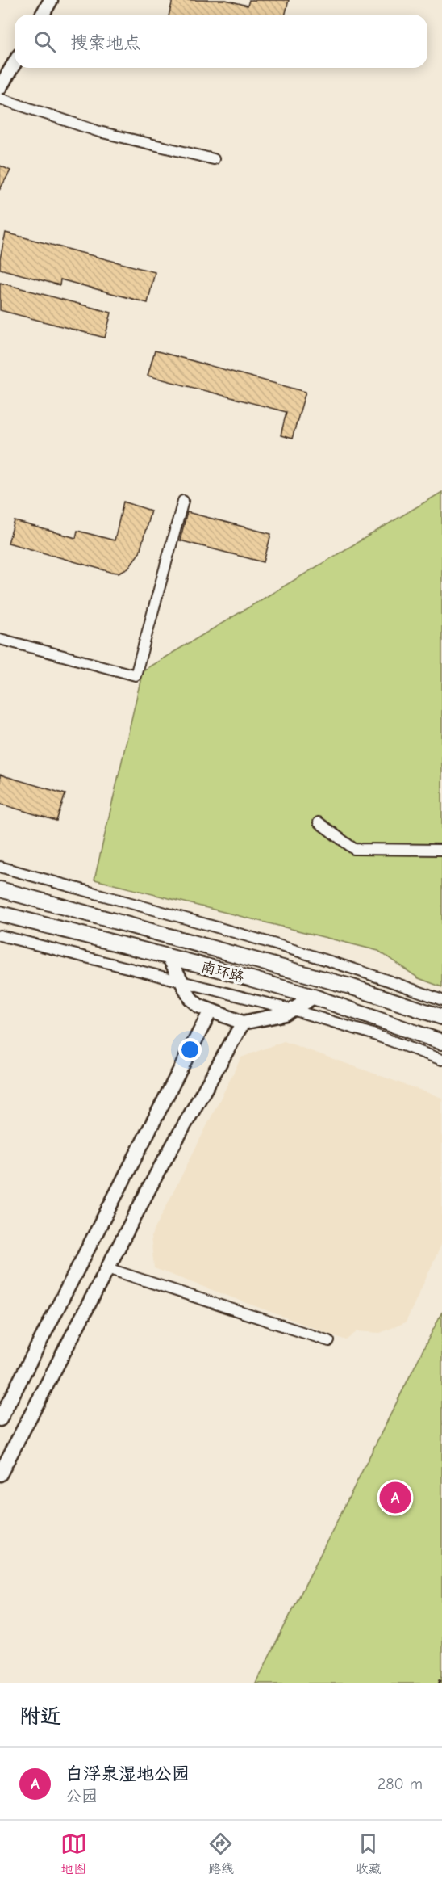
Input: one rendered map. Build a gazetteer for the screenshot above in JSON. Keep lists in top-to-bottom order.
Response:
{
  "streets": {
    "main road": ["南环路"]
  },
  "page": {
    "search": "搜索地点",
    "pins": "A",
    "heading": "附近",
    "list": [
      {
        "mark": "A",
        "name": "白浮泉湿地公园",
        "note": "公园",
        "value": "280 m"
      }
    ],
    "nav": ["地图", "路线", "收藏"]
  }
}
